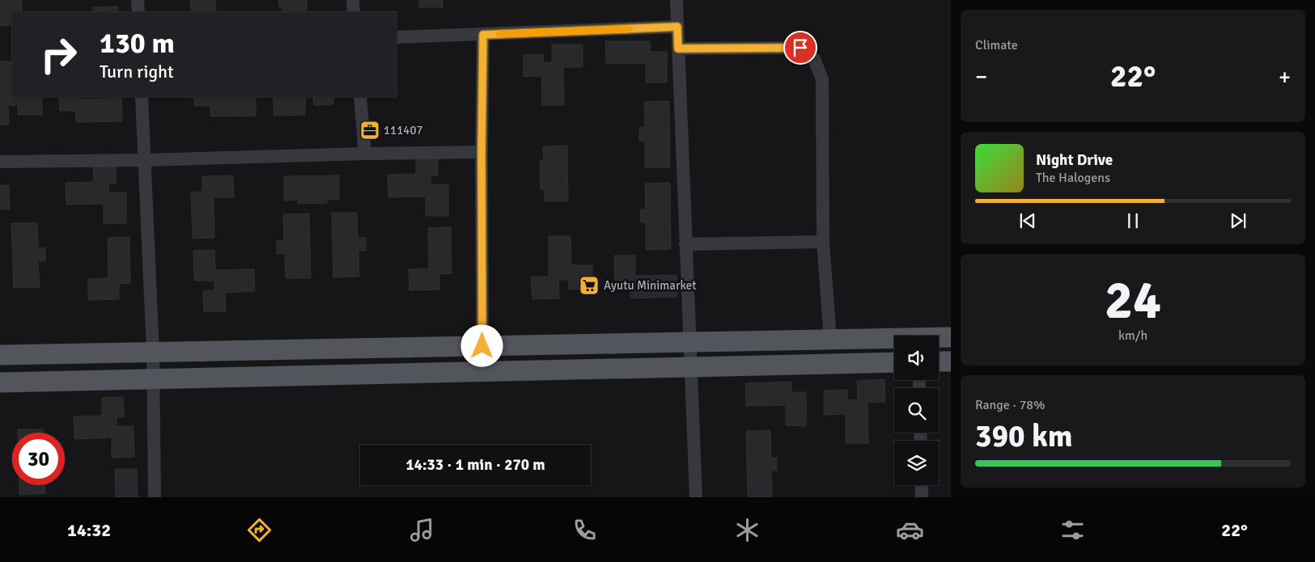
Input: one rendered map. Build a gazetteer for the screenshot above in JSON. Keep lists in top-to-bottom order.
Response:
{
  "places": {
    "office": ["111407"],
    "supermarket": ["Ayutu Minimarket"]
  },
  "page": {
    "tile": [
      "Climate",
      ["24", "km/h"],
      ["Range · 78%", "390 km"]
    ],
    "turn": ["130 m", "Turn right"],
    "heat": ["−", "22°", "+"],
    "song": ["Night Drive", "The Halogens"],
    "limit": "30",
    "trip": "14:33 · 1 min · 270 m",
    "tabs": ["14:32", "22°"]
  }
}
